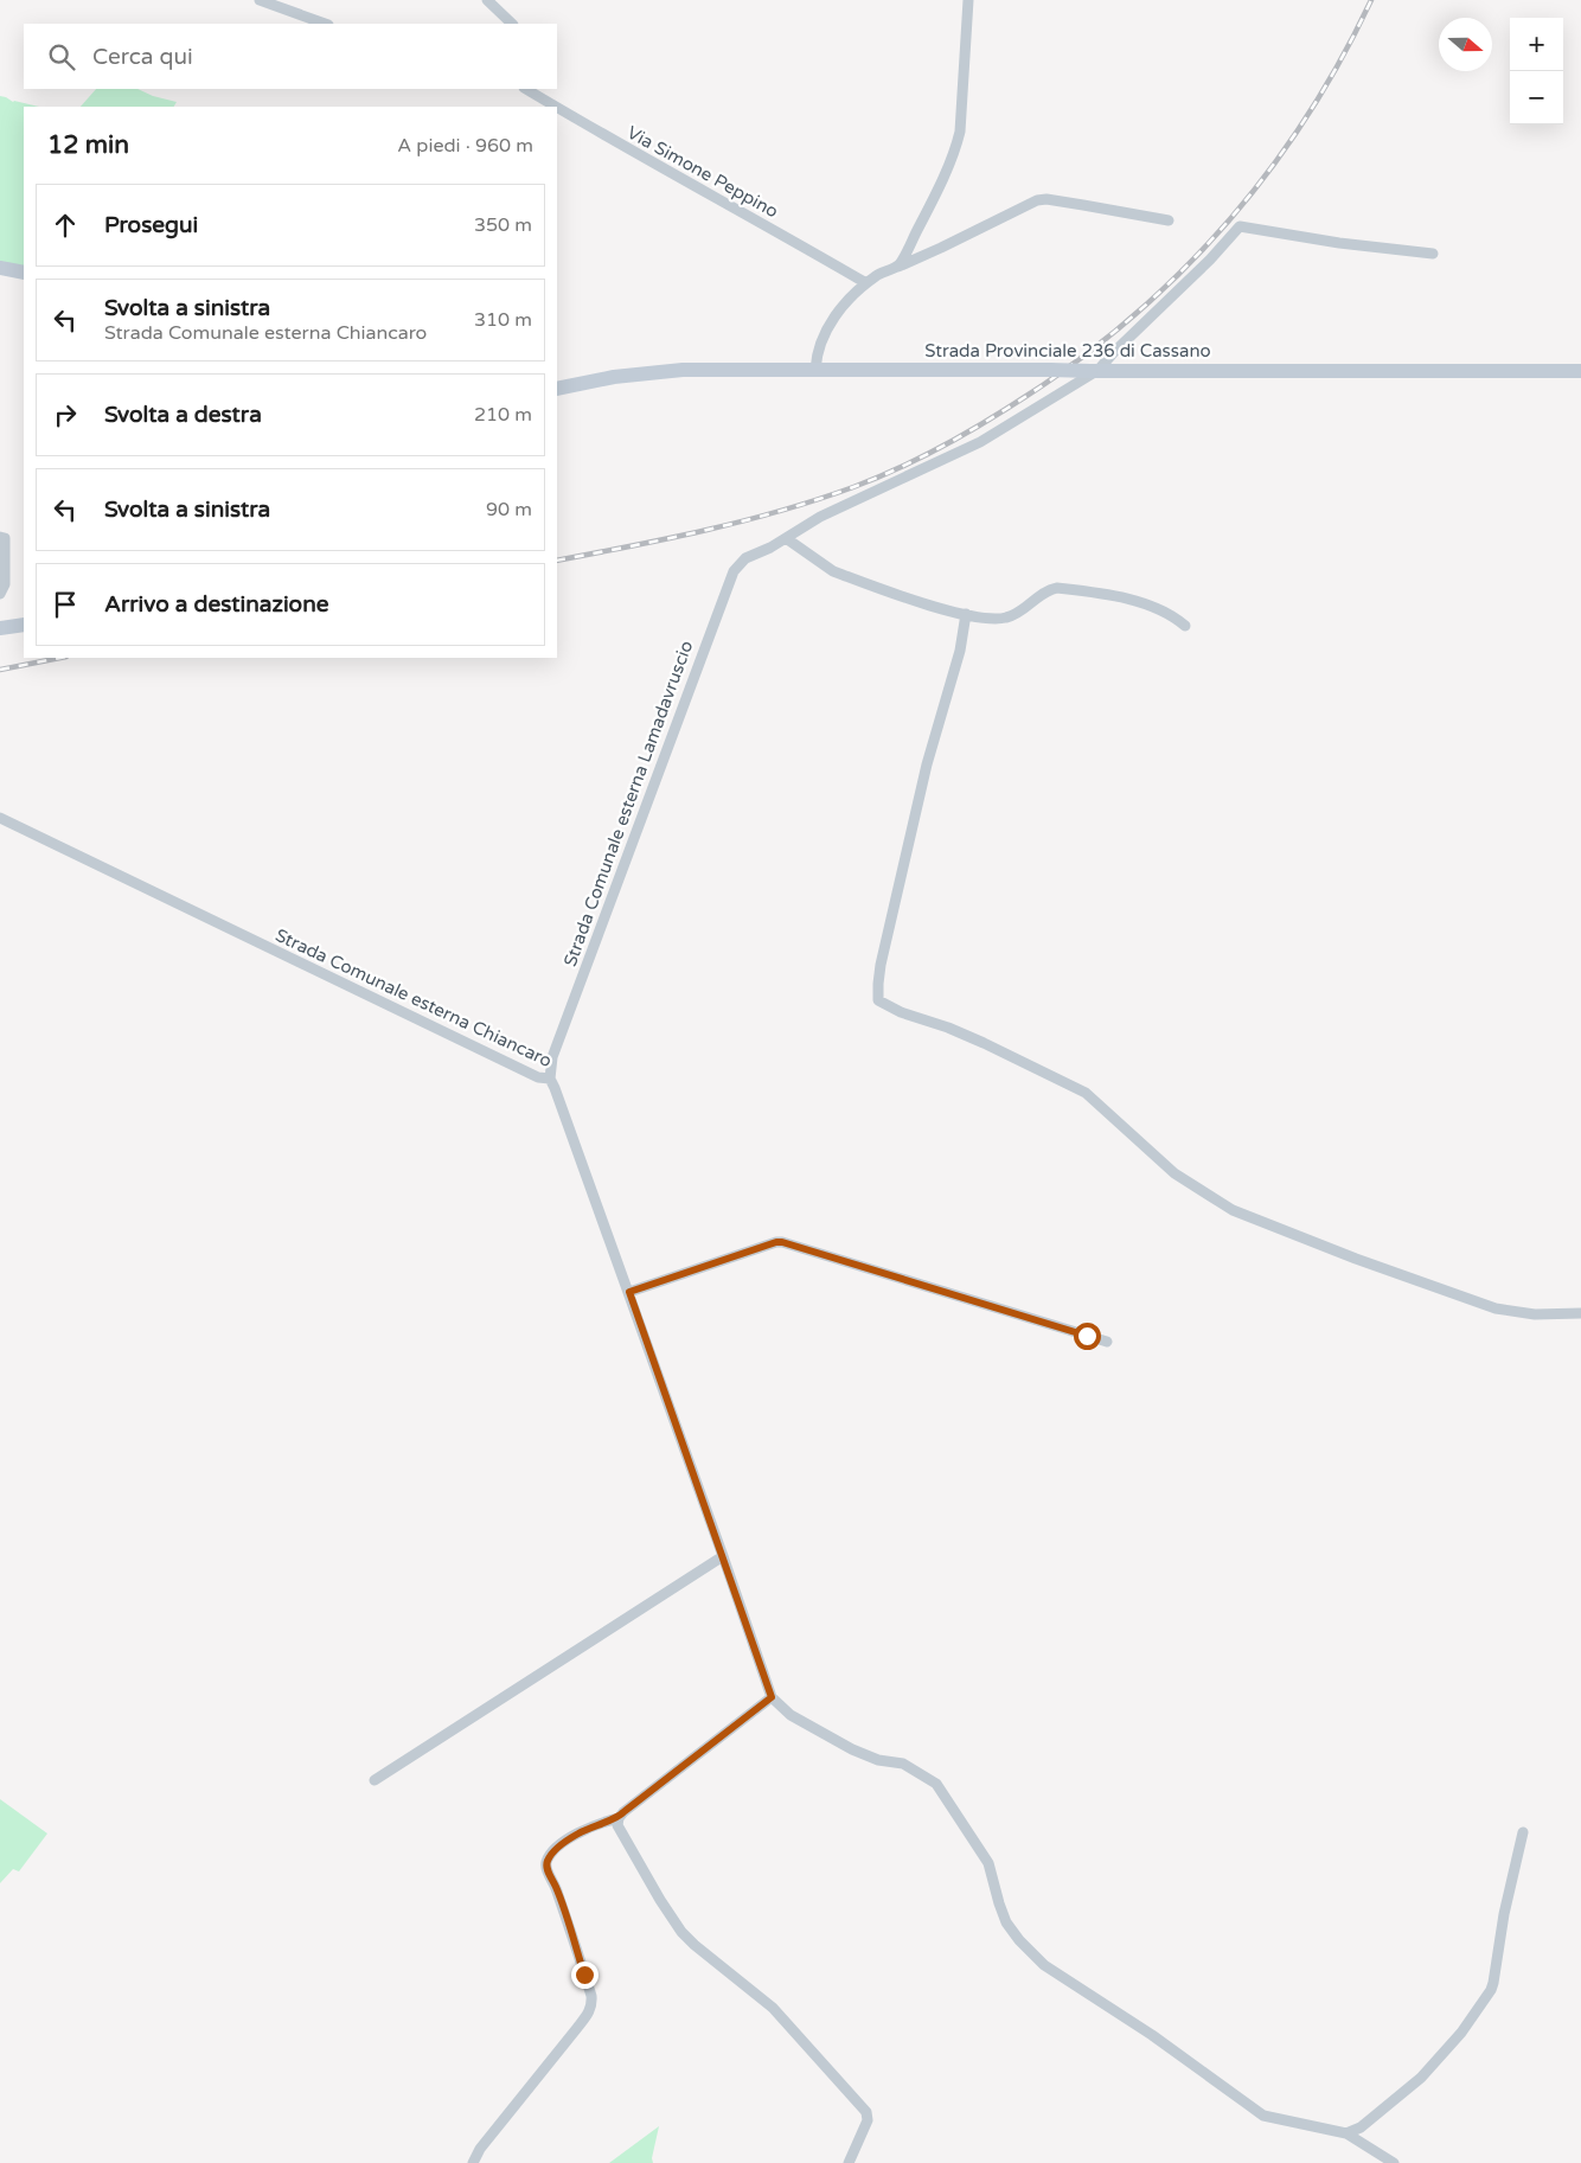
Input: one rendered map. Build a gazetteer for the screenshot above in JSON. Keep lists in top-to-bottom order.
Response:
{
  "streets": {
    "main road": ["Strada Provinciale 236 di Cassano"],
    "street": ["Via Simone Peppino", "Strada Comunale esterna Lamadavruscio", "Strada Comunale esterna Chiancaro"]
  },
  "crossings": [
    ["Strada Provinciale 236 di Cassano", "Strada Comunale esterna Lamadavruscio"],
    ["Strada Comunale esterna Lamadavruscio", "Strada Comunale esterna Chiancaro"]
  ],
  "north": "right",
  "page": {
    "map_buttons": ["+", "−"],
    "search": "Cerca qui",
    "heading": ["12 min", "A piedi · 960 m"],
    "list": [
      ["Prosegui", "350 m"],
      ["Svolta a sinistra", "Strada Comunale esterna Chiancaro", "310 m"],
      ["Svolta a destra", "210 m"],
      ["Svolta a sinistra", "90 m"],
      "Arrivo a destinazione"
    ]
  }
}
